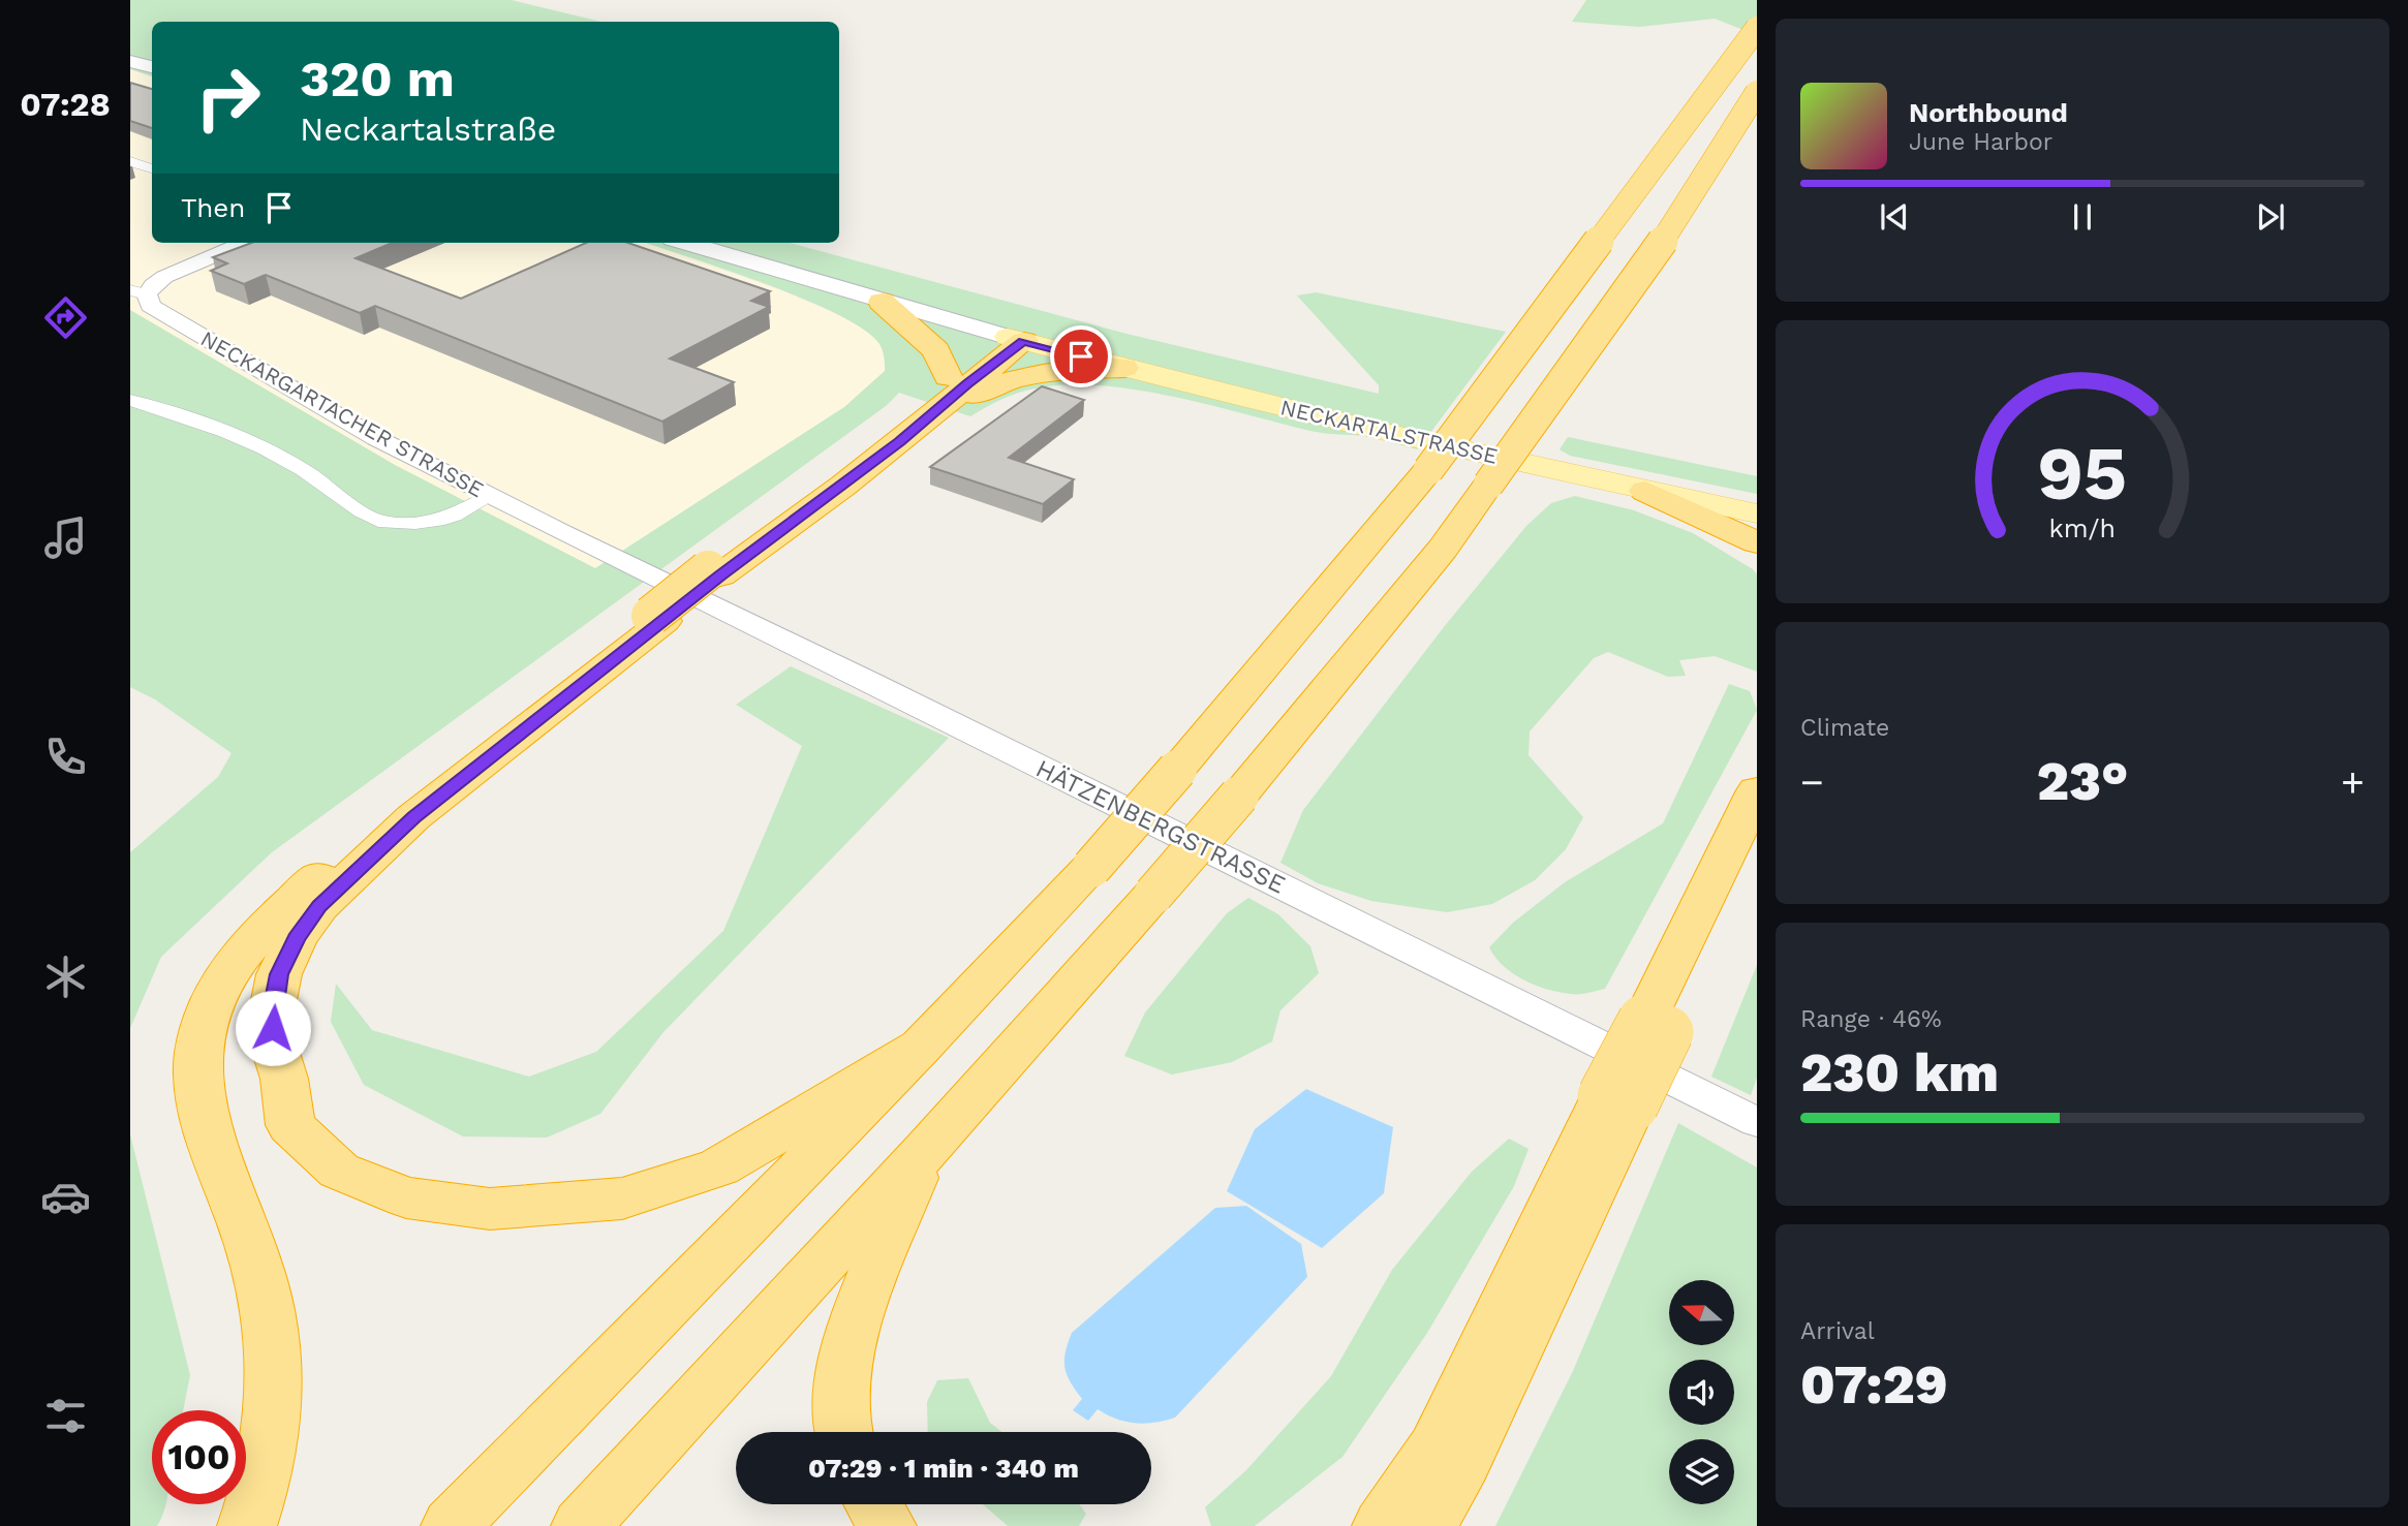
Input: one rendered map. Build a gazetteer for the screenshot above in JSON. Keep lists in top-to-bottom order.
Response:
{
  "streets": {
    "main road": ["NECKARTALSTRASSE"],
    "street": ["NECKARGARTACHER STRASSE", "HÄTZENBERGSTRASSE"]
  },
  "crossings": [
    ["NECKARGARTACHER STRASSE", "HÄTZENBERGSTRASSE"]
  ],
  "north": "left",
  "page": {
    "tabs": "07:28",
    "turn": ["320 m", "Neckartalstraße"],
    "song": ["Northbound", "June Harbor"],
    "then": "Then",
    "tile": [
      "Climate",
      ["Range · 46%", "230 km"],
      ["Arrival", "07:29"]
    ],
    "heat": ["−", "23°", "+"],
    "limit": "100",
    "trip": "07:29 · 1 min · 340 m",
    "gauge": ["95", "km/h"]
  }
}
